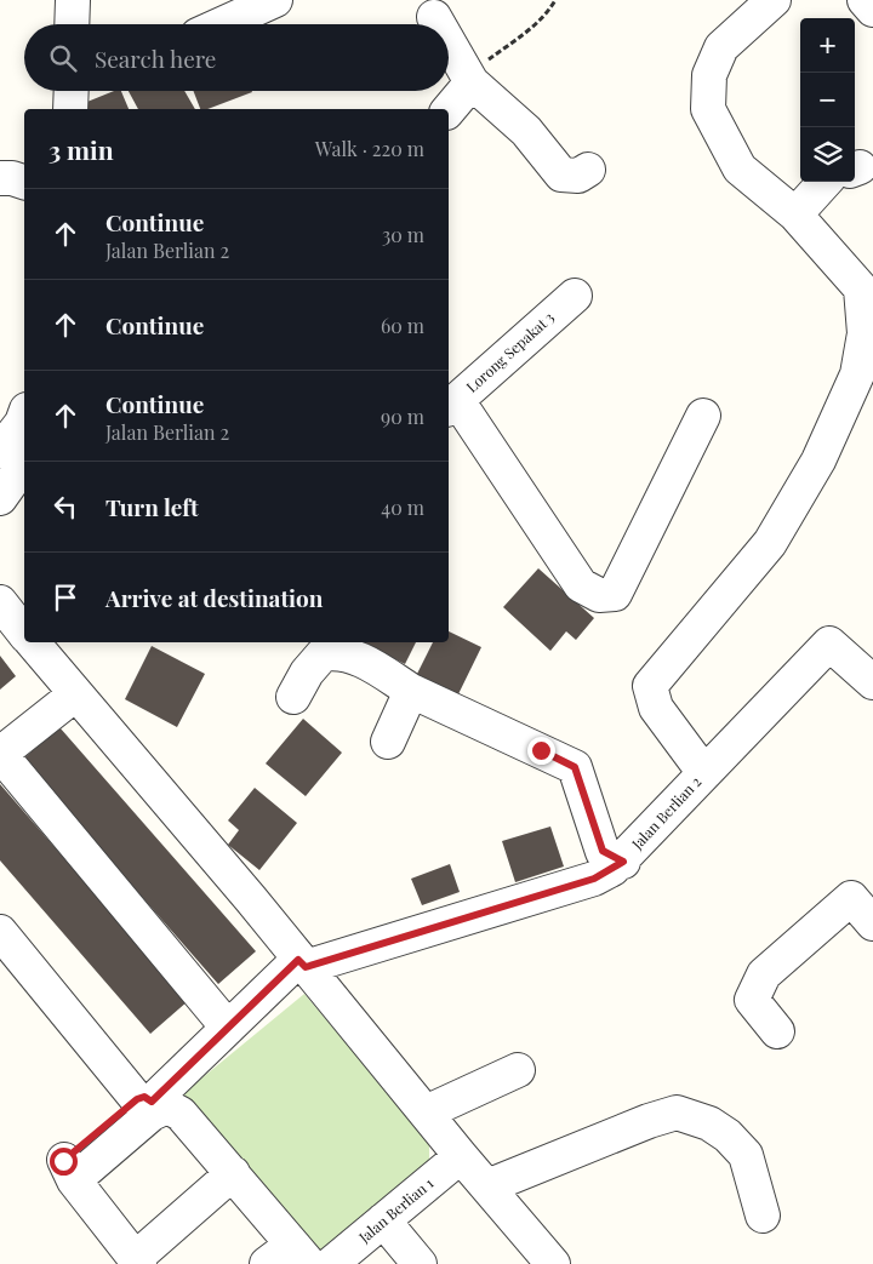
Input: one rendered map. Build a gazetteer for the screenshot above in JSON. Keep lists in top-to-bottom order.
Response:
{
  "streets": {
    "street": ["Lorong Sepakat 3", "Jalan Berlian 2", "Jalan Berlian 1"]
  },
  "page": {
    "map_buttons": ["+", "−"],
    "search": "Search here",
    "heading": ["3 min", "Walk · 220 m"],
    "list": [
      ["Continue", "Jalan Berlian 2", "30 m"],
      ["Continue", "60 m"],
      ["Continue", "Jalan Berlian 2", "90 m"],
      ["Turn left", "40 m"],
      "Arrive at destination"
    ]
  }
}
